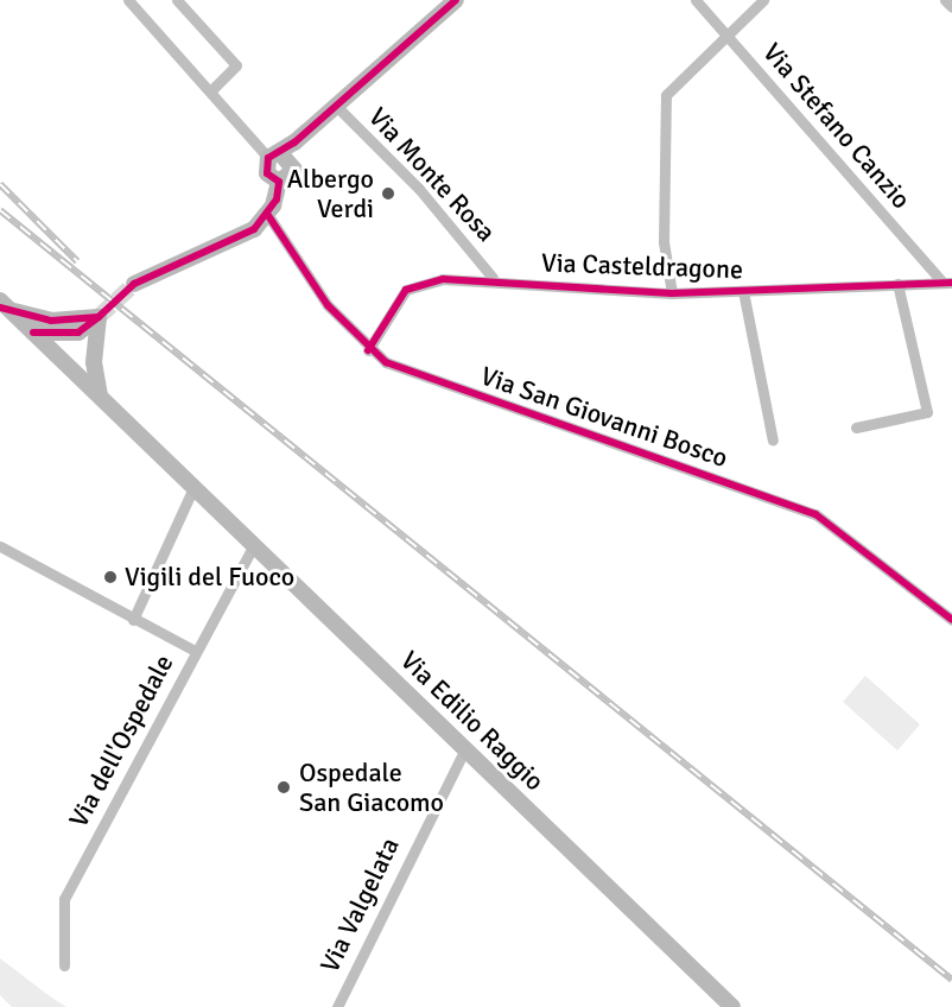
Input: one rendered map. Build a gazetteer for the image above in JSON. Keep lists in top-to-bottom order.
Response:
{
  "streets": {
    "main road": ["Via Edilio Raggio"],
    "street": [
      "Via Stefano Canzio",
      "Via Monte Rosa",
      "Via Casteldragone",
      "Via San Giovanni Bosco",
      "Via dell'Ospedale",
      "Via Valgelata"
    ]
  },
  "crossings": [
    ["Via Stefano Canzio", "Via Casteldragone"],
    ["Via Monte Rosa", "Via Casteldragone"],
    ["Via Casteldragone", "Via San Giovanni Bosco"],
    ["Via Edilio Raggio", "Via dell'Ospedale"],
    ["Via Edilio Raggio", "Via Valgelata"]
  ],
  "places": ["Albergo Verdi", "Vigili del Fuoco", "Ospedale San Giacomo"]
}
